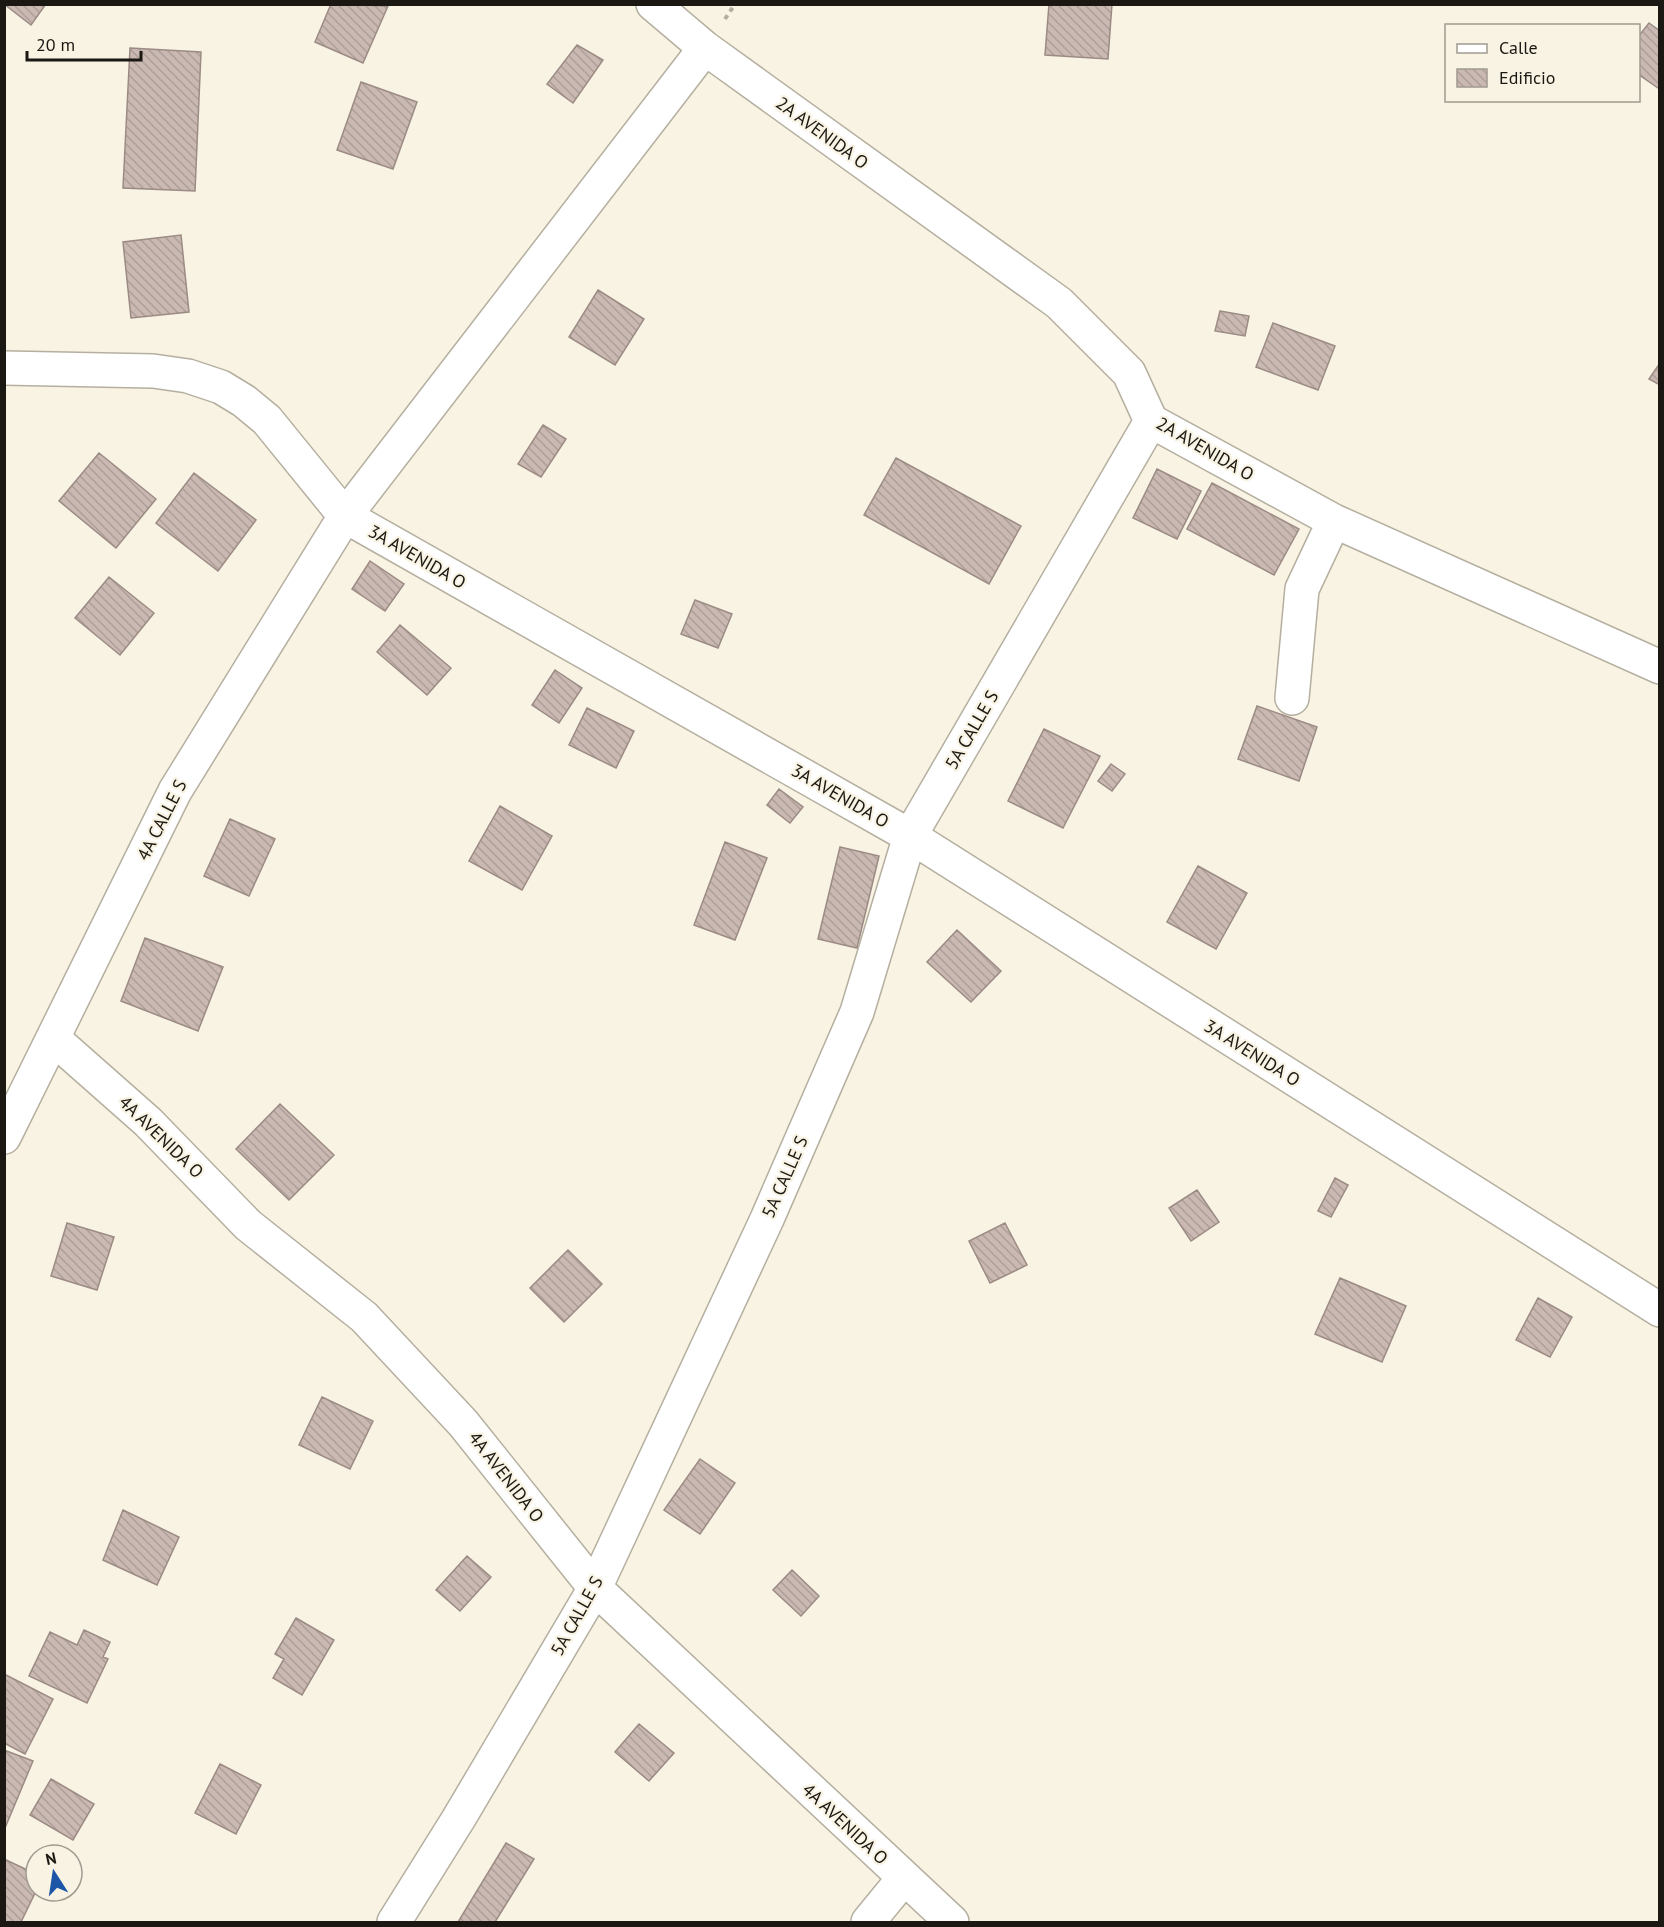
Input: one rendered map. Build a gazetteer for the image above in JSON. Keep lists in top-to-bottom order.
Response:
{
  "streets": {
    "street": [
      "2A AVENIDA O",
      "3A AVENIDA O",
      "5A CALLE S",
      "4A CALLE S",
      "4A AVENIDA O"
    ]
  },
  "crossings": [
    ["2A AVENIDA O", "5A CALLE S"],
    ["2A AVENIDA O", "4A CALLE S"],
    ["3A AVENIDA O", "5A CALLE S"],
    ["3A AVENIDA O", "4A CALLE S"],
    ["5A CALLE S", "4A AVENIDA O"],
    ["4A CALLE S", "4A AVENIDA O"]
  ],
  "legend": ["Calle", "Edificio"],
  "scale_bar": "20 m",
  "north": "top"
}
